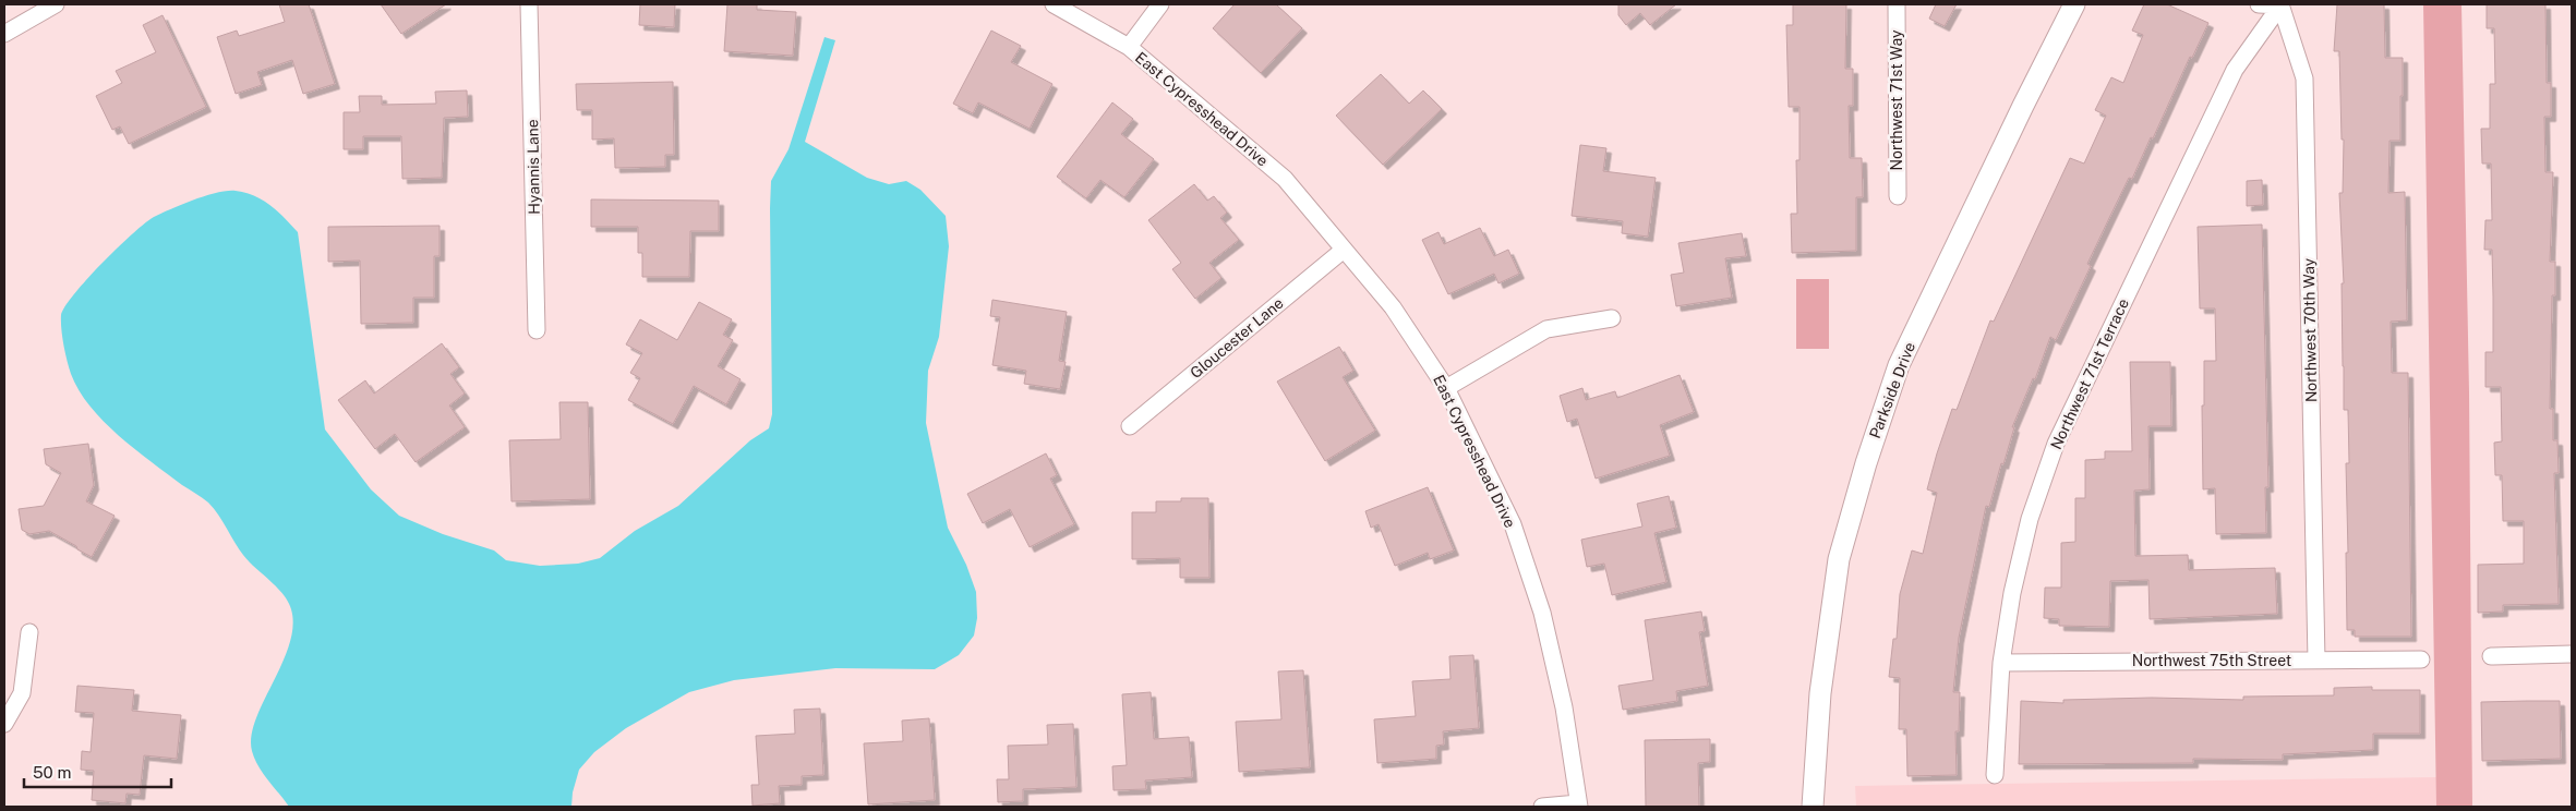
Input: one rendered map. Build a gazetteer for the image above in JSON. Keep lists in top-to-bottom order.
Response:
{
  "streets": {
    "street": [
      "Northwest 71st Way",
      "East Cypresshead Drive",
      "Hyannis Lane",
      "Northwest 70th Way",
      "Gloucester Lane",
      "Northwest 71st Terrace",
      "Parkside Drive",
      "Northwest 75th Street"
    ]
  },
  "crossings": [
    ["East Cypresshead Drive", "Gloucester Lane"],
    ["Northwest 70th Way", "Northwest 71st Terrace"],
    ["Northwest 70th Way", "Northwest 75th Street"],
    ["Northwest 71st Terrace", "Northwest 75th Street"]
  ],
  "scale_bar": "50 m"
}
